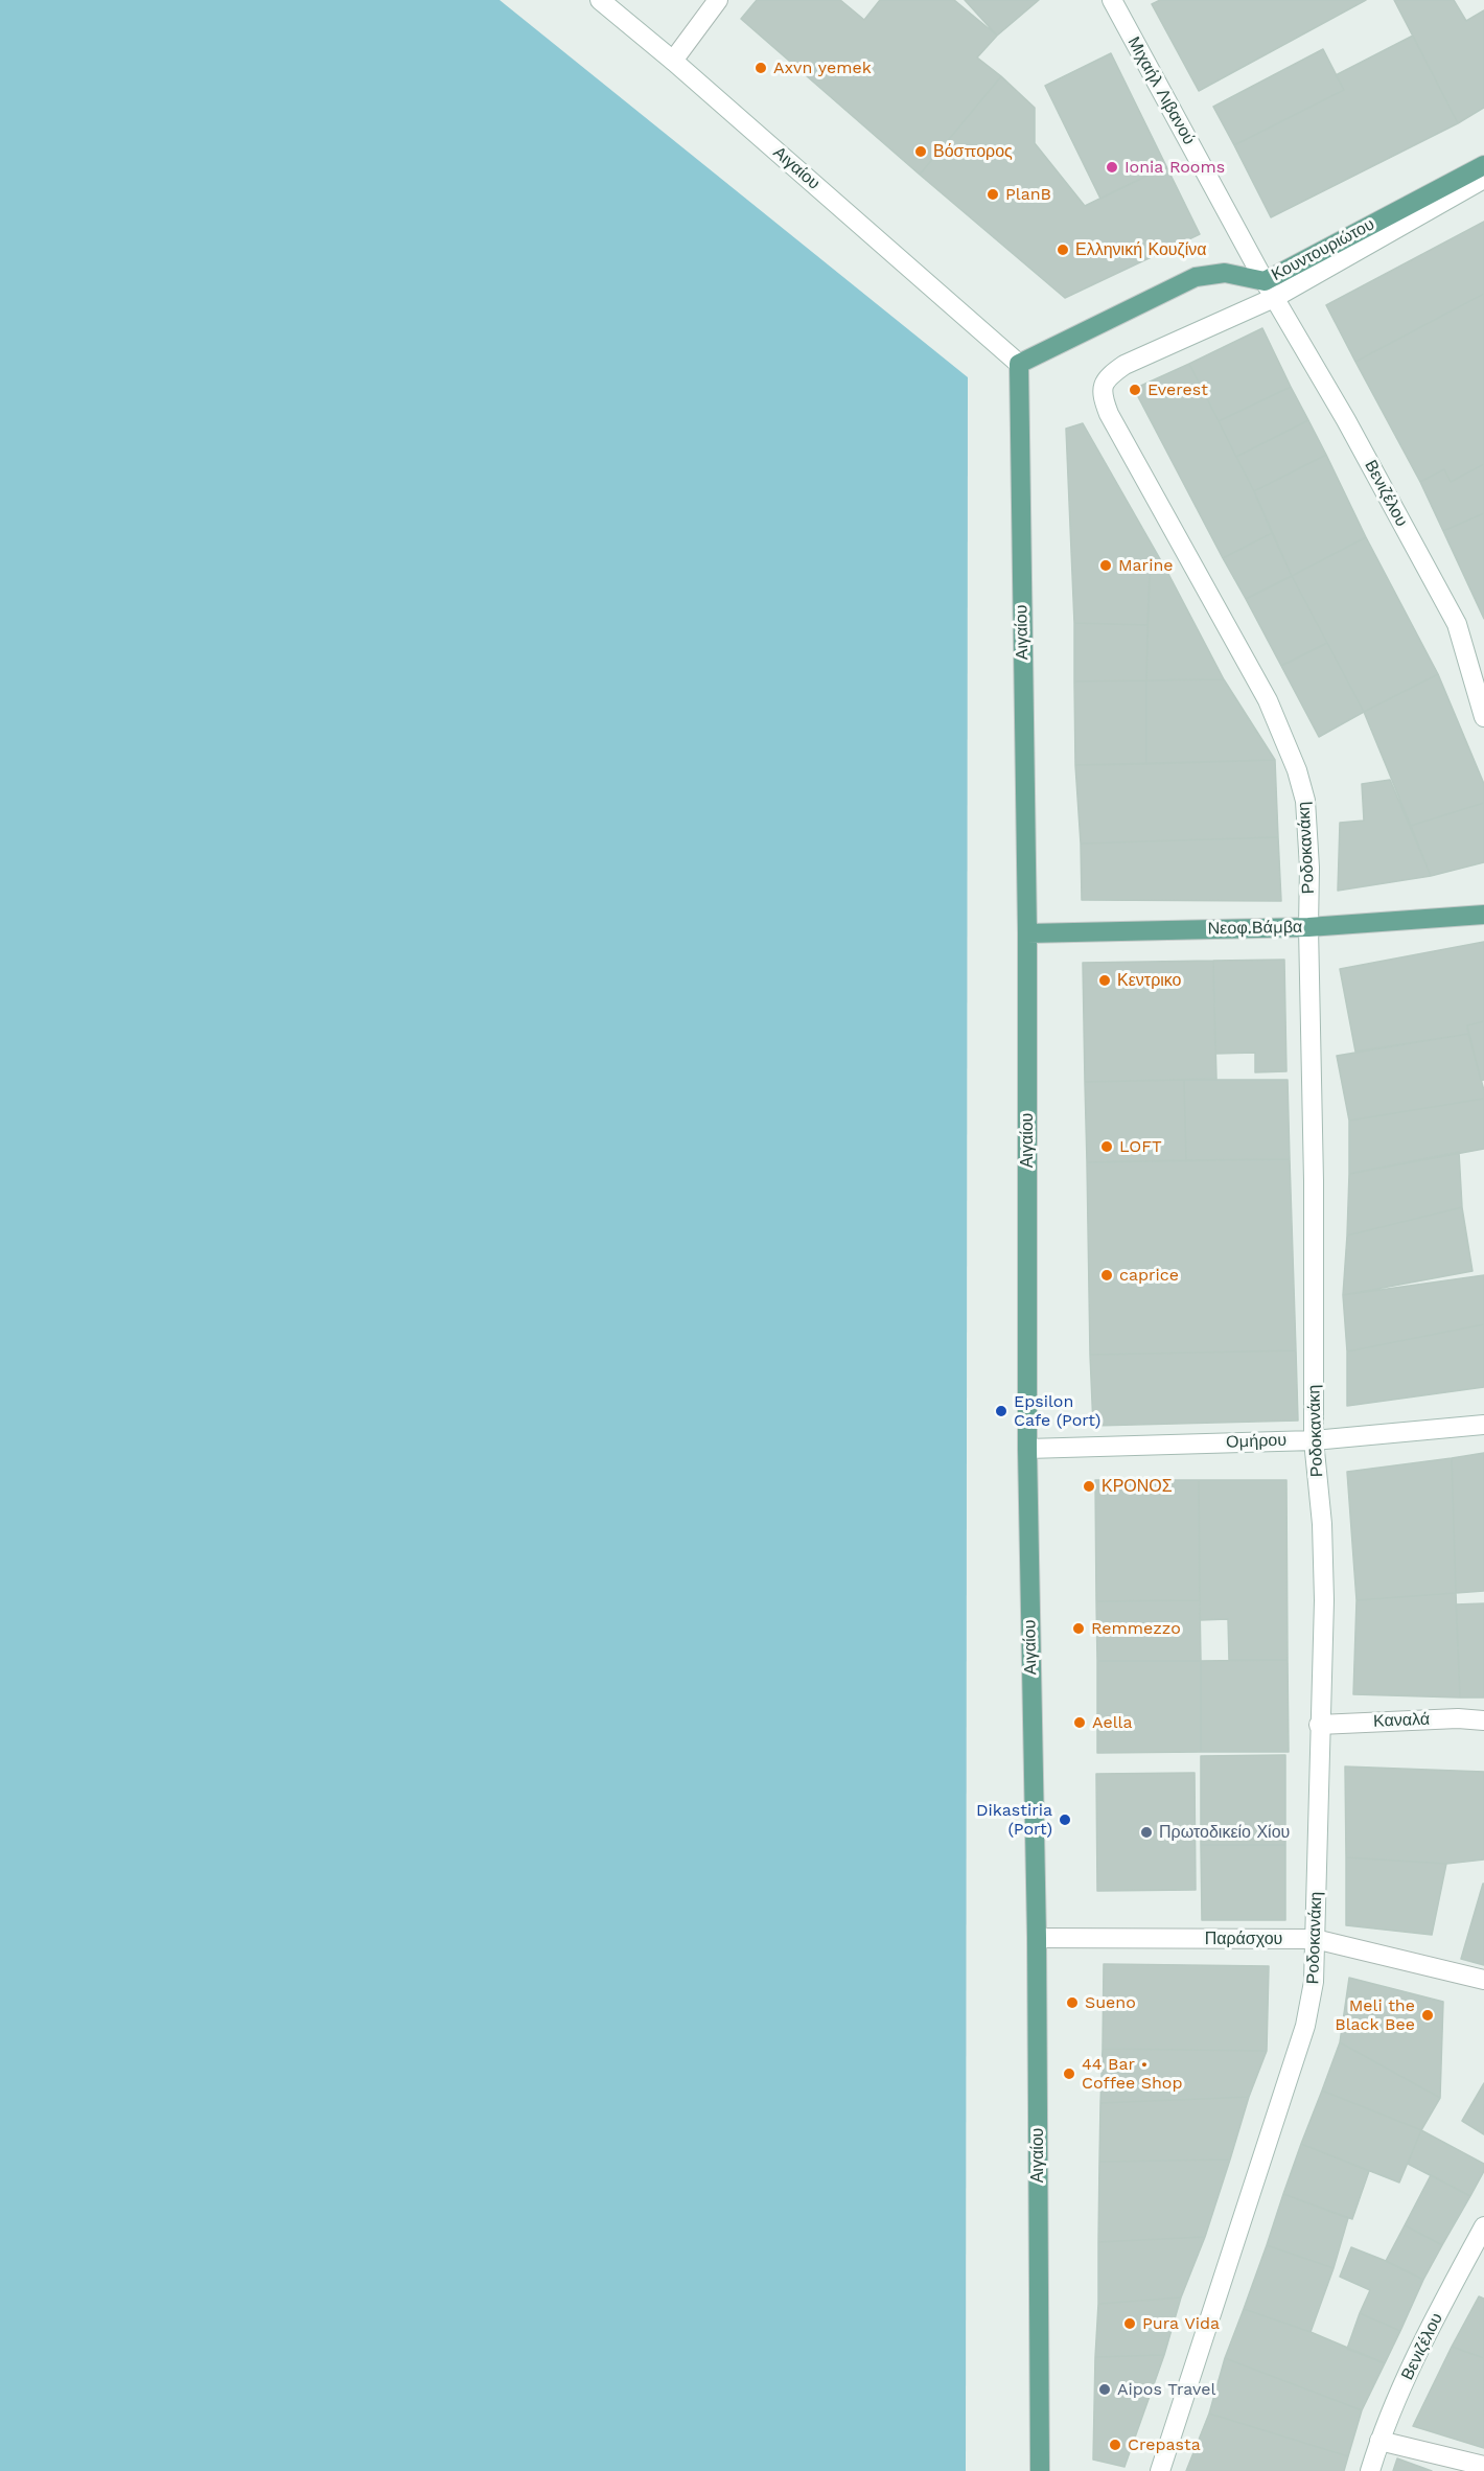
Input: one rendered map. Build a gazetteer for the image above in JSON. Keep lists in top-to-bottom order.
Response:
{
  "streets": {
    "main road": ["Αιγαίου", "Κουντουριώτου", "Νεοφ.Βάμβα"],
    "street": [
      "Μιχαήλ Λιβανού",
      "Βενιζέλου",
      "Ροδοκανάκη",
      "Ομήρου",
      "Καναλά",
      "Παράσχου"
    ]
  },
  "crossings": [
    ["Μιχαήλ Λιβανού", "Κουντουριώτου"],
    ["Μιχαήλ Λιβανού", "Βενιζέλου"],
    ["Αιγαίου", "Κουντουριώτου"],
    ["Αιγαίου", "Νεοφ.Βάμβα"],
    ["Αιγαίου", "Ομήρου"],
    ["Αιγαίου", "Παράσχου"],
    ["Κουντουριώτου", "Βενιζέλου"],
    ["Κουντουριώτου", "Ροδοκανάκη"],
    ["Ροδοκανάκη", "Νεοφ.Βάμβα"],
    ["Ροδοκανάκη", "Ομήρου"],
    ["Ροδοκανάκη", "Καναλά"],
    ["Ροδοκανάκη", "Παράσχου"]
  ],
  "places": [
    "Axvn yemek",
    "Βόσπορος",
    "Ionia Rooms",
    "PlanB",
    "Ελληνική Κουζίνα",
    "Everest",
    "Marine",
    "Κεντρικο",
    "LOFT",
    "caprice",
    "Epsilon Cafe (Port)",
    "ΚΡΟΝΟΣ",
    "Remmezzo",
    "Aella",
    "Dikastiria (Port)",
    "Πρωτοδικείο Χίου",
    "Sueno",
    "Meli the Black Bee",
    "44 Bar • Coffee Shop",
    "Pura Vida",
    "Aipos Travel",
    "Crepasta"
  ]
}
